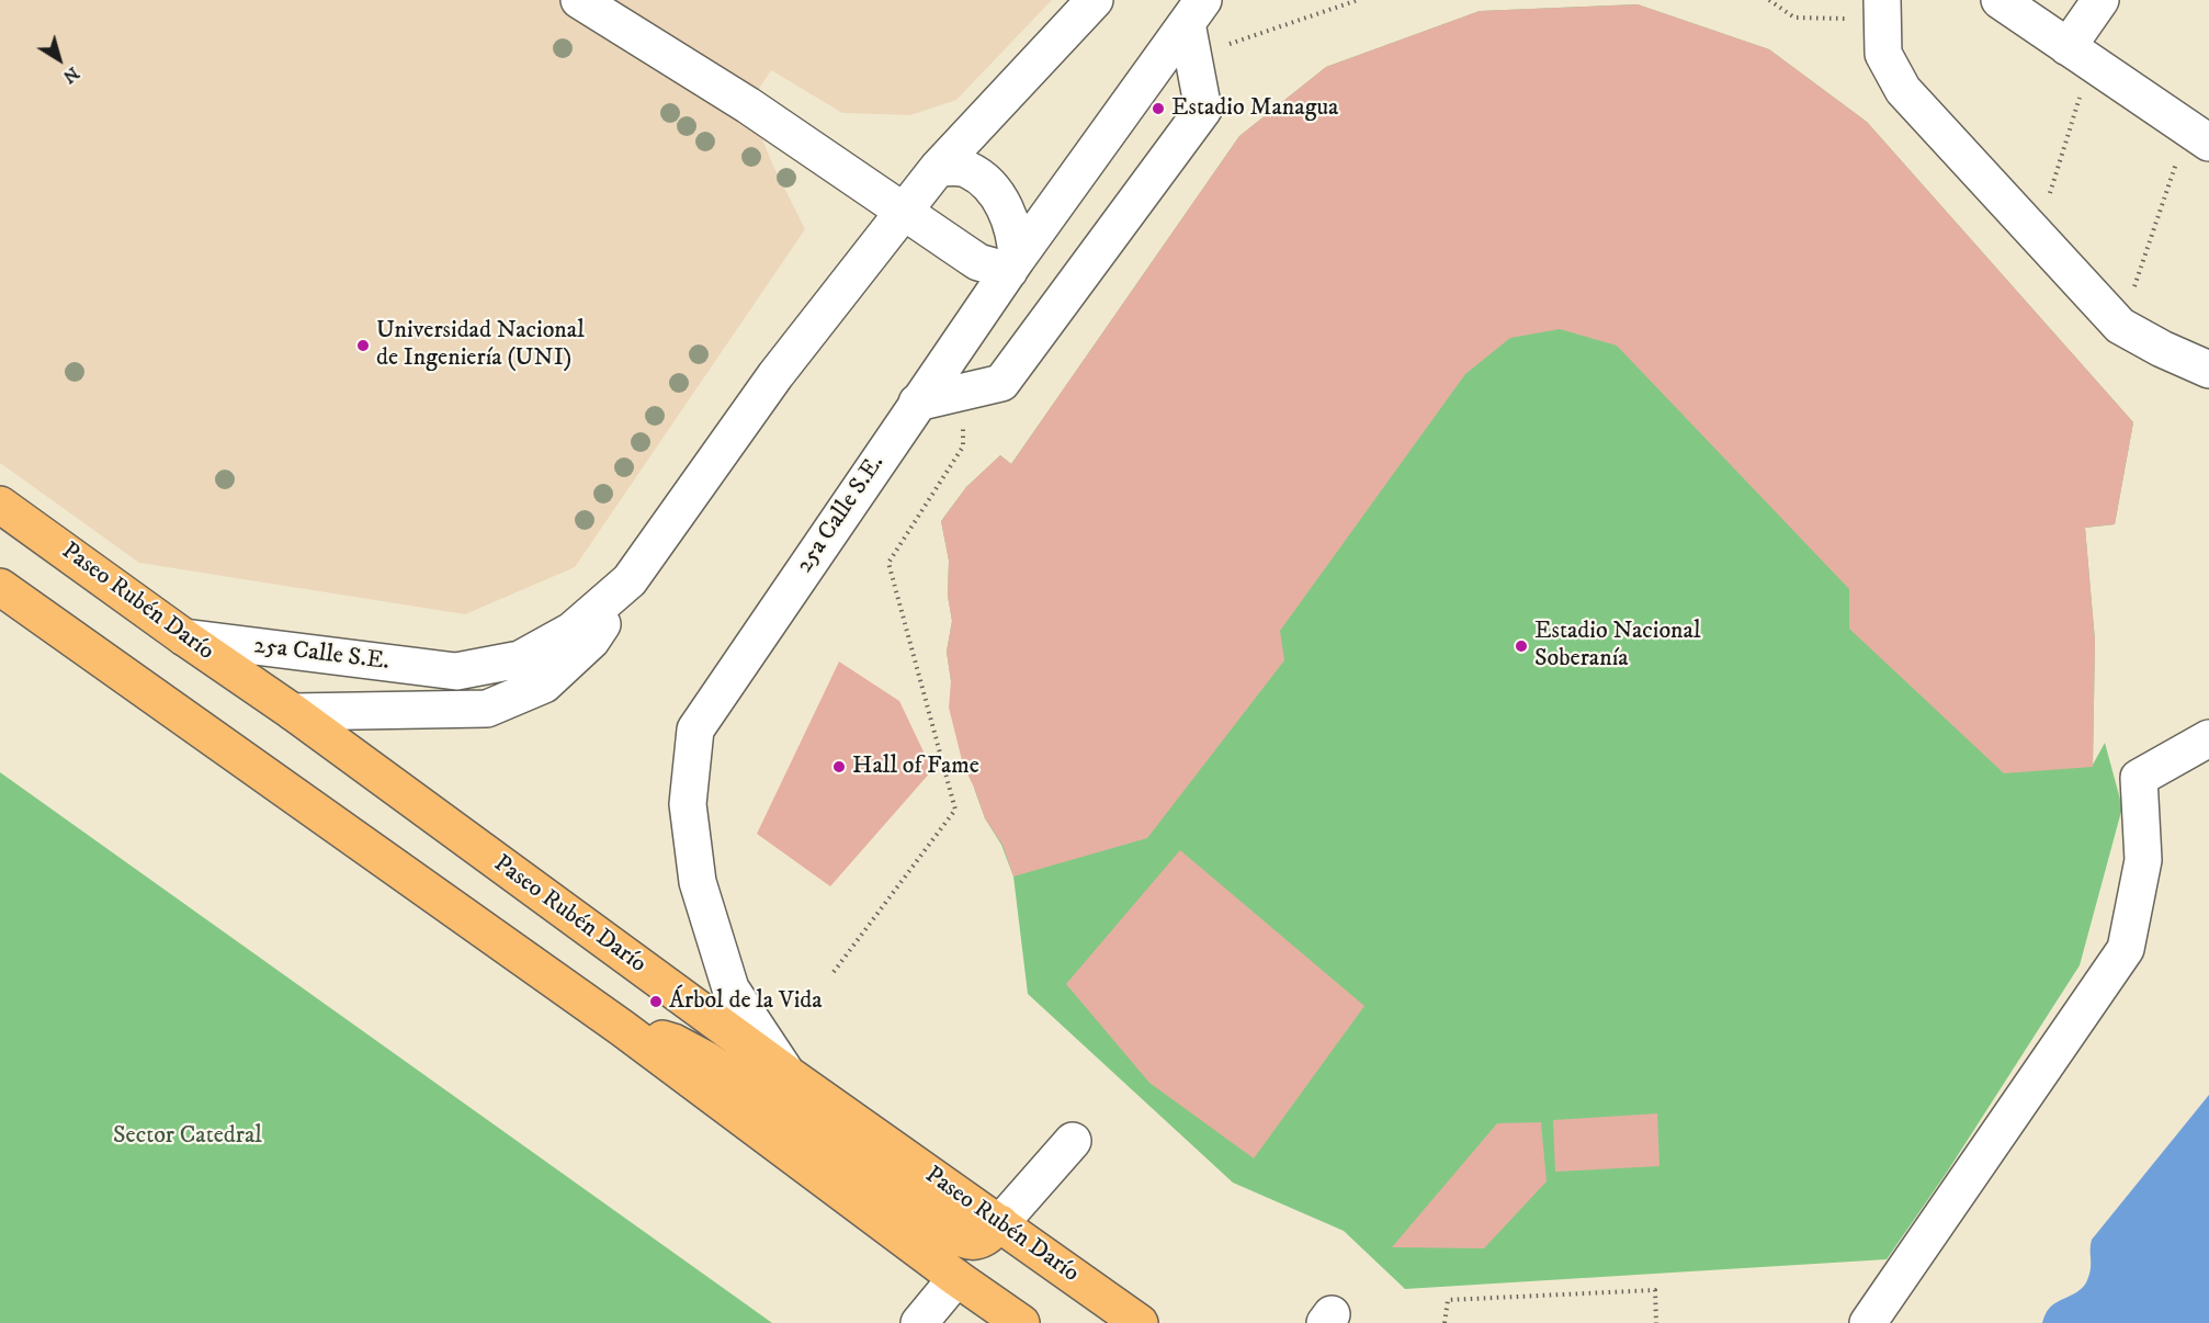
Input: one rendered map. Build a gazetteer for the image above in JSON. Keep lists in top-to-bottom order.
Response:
{
  "streets": {
    "highway": ["Paseo Rubén Darío"],
    "street": ["25a Calle S.E."]
  },
  "crossings": [
    ["25a Calle S.E.", "Paseo Rubén Darío"]
  ],
  "parks": ["Sector Catedral"],
  "places": [
    "Estadio Managua",
    "Universidad Nacional de Ingeniería (UNI)",
    "Estadio Nacional Soberanía",
    "Hall of Fame",
    "Árbol de la Vida"
  ],
  "north": "bottom right"
}
